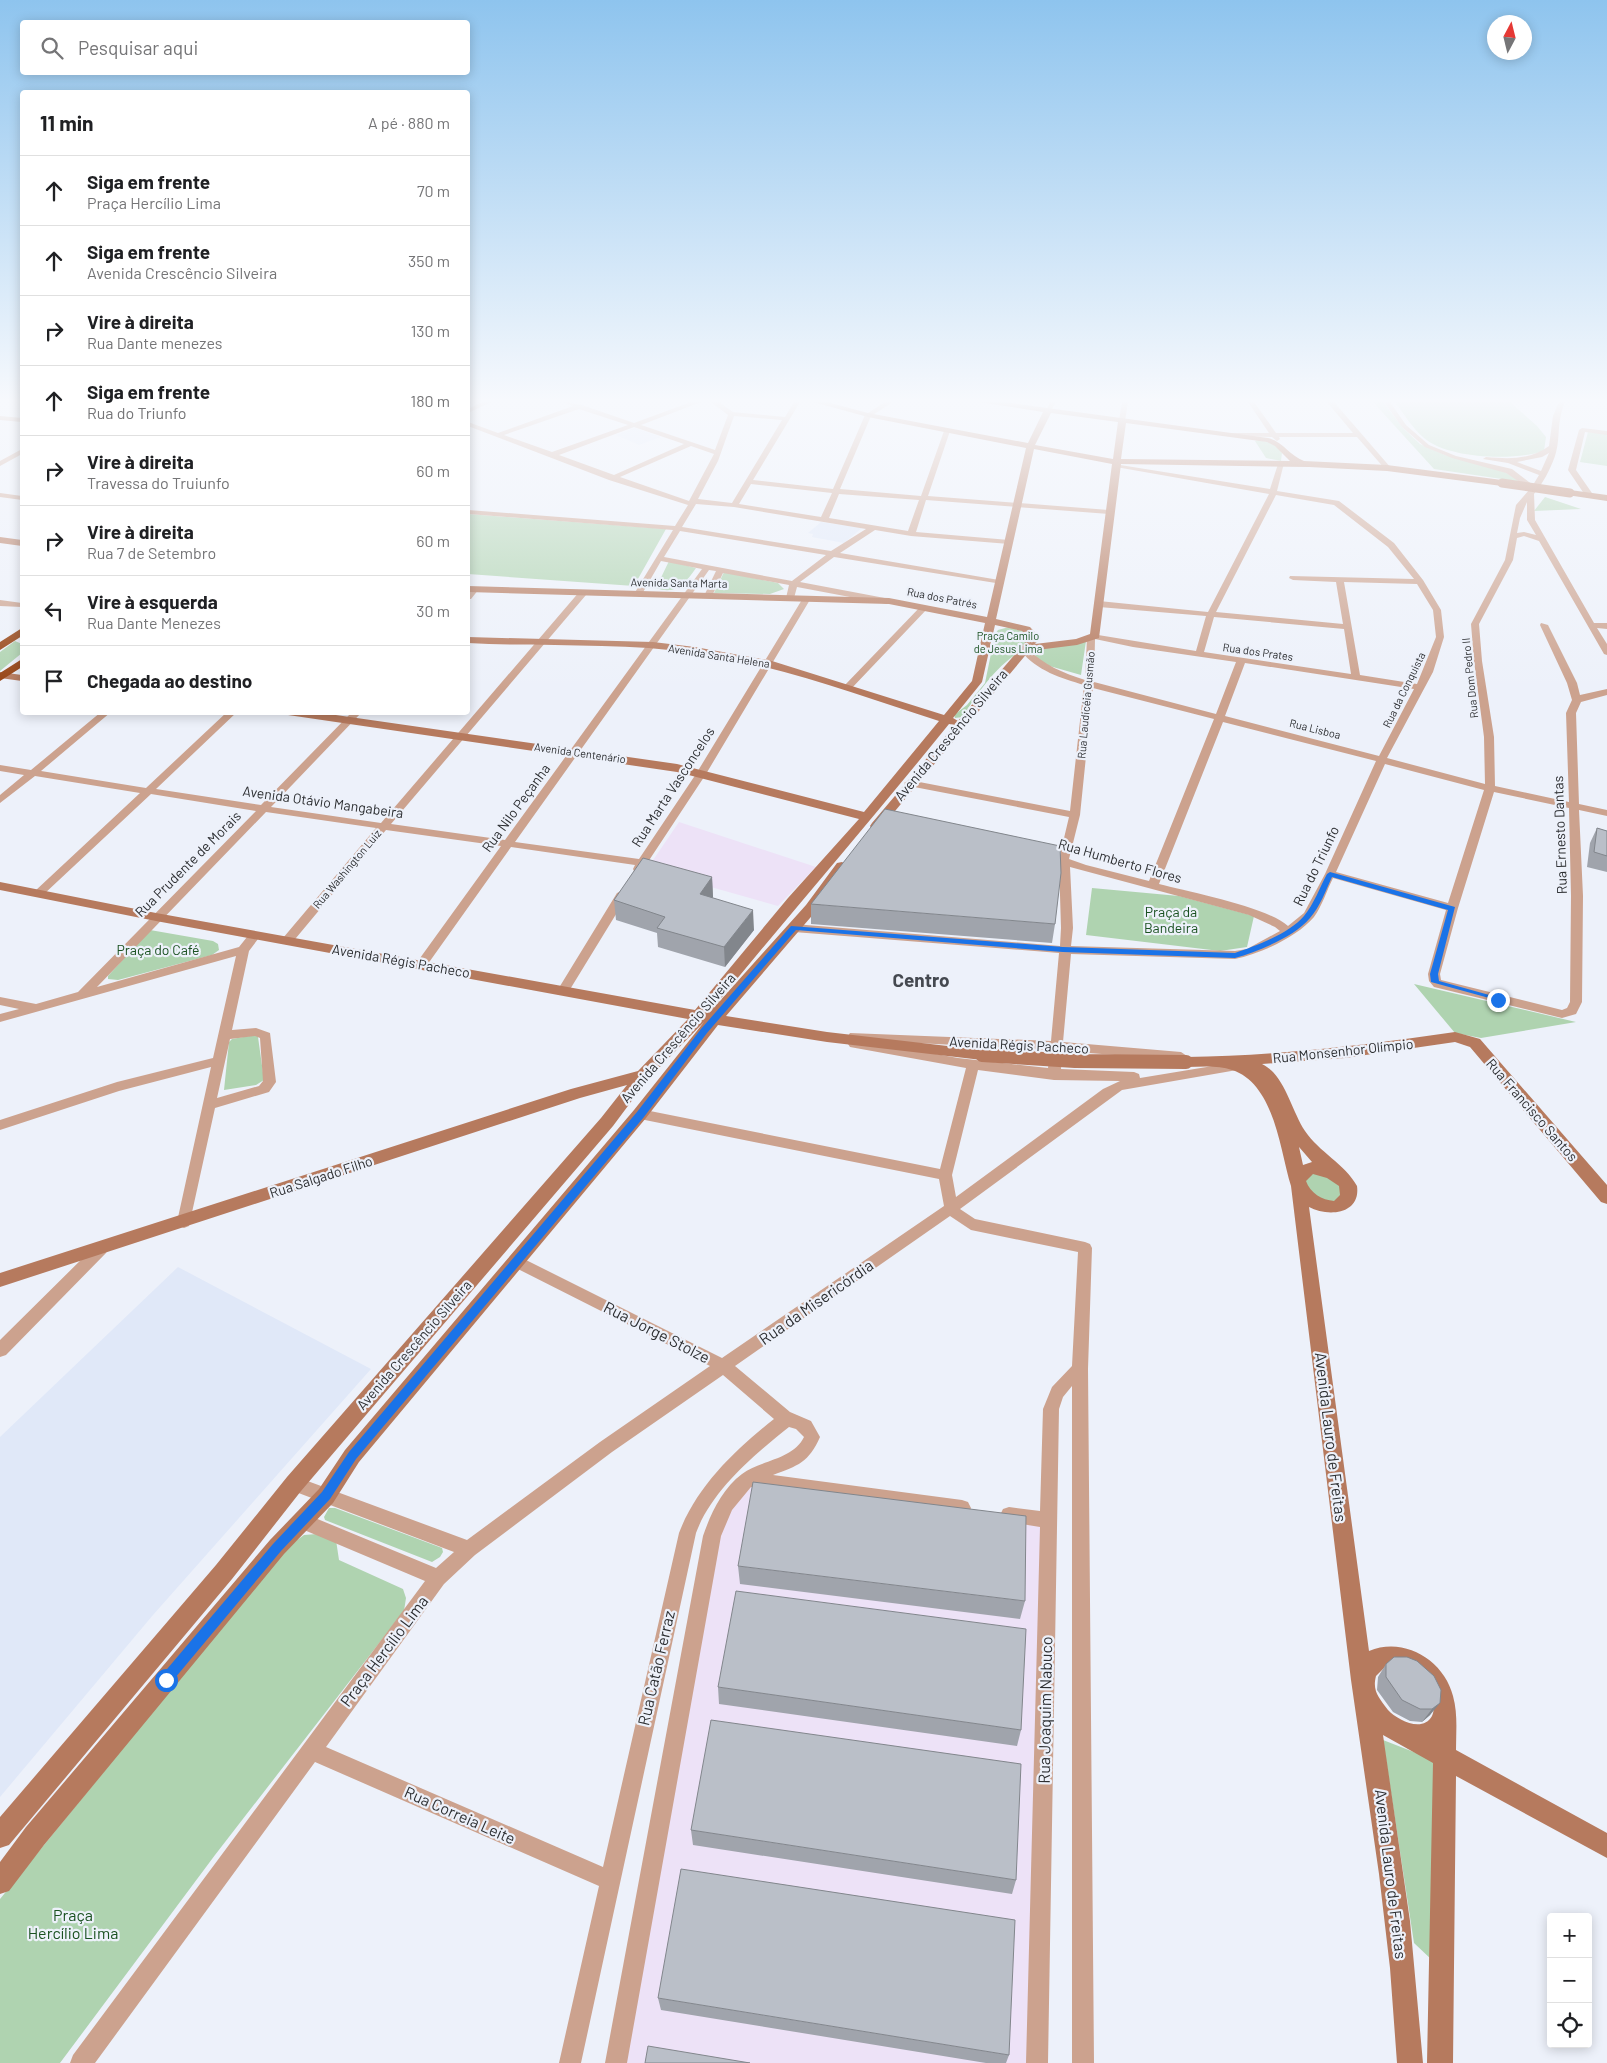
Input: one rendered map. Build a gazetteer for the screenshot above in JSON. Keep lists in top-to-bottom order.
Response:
{
  "streets": {
    "main road": [
      "Avenida Santa Marta",
      "Rua dos Patrés",
      "Avenida Santa Helena",
      "Rua Laudicéia Gusmão",
      "Avenida Crescêncio Silveira",
      "Avenida Centenário",
      "Avenida Régis Pacheco",
      "Rua Monsenhor Olímpio",
      "Rua Francisco Santos",
      "Rua Salgado Filho",
      "Avenida Lauro de Freitas"
    ],
    "street": [
      "Rua dos Prates",
      "Rua Dom Pedro II",
      "Rua da Conquista",
      "Rua Lisboa",
      "Rua Marta Vasconcelos",
      "Avenida Otávio Mangabeira",
      "Rua Nilo Peçanha",
      "Rua Ernesto Dantas",
      "Rua Humberto Flores",
      "Rua Prudente de Morais",
      "Rua do Triunfo",
      "Rua Washington Luiz",
      "Rua da Misericórdia",
      "Rua Jorge Stolze",
      "Praça Hercílio Lima",
      "Rua Catão Ferraz",
      "Rua Joaquim Nabuco",
      "Rua Correia Leite"
    ]
  },
  "crossings": [
    ["Avenida Santa Marta", "Rua dos Patrés"],
    ["Avenida Santa Marta", "Rua Marta Vasconcelos"],
    ["Avenida Santa Marta", "Rua Nilo Peçanha"],
    ["Avenida Santa Marta", "Rua Washington Luiz"],
    ["Rua dos Patrés", "Avenida Crescêncio Silveira"],
    ["Rua dos Prates", "Rua da Conquista"],
    ["Rua dos Prates", "Rua Laudicéia Gusmão"],
    ["Avenida Santa Helena", "Avenida Crescêncio Silveira"],
    ["Avenida Santa Helena", "Rua Marta Vasconcelos"],
    ["Avenida Santa Helena", "Rua Nilo Peçanha"],
    ["Avenida Santa Helena", "Rua Washington Luiz"],
    ["Rua Dom Pedro II", "Rua Lisboa"],
    ["Rua Dom Pedro II", "Rua Ernesto Dantas"],
    ["Rua da Conquista", "Rua Lisboa"],
    ["Rua da Conquista", "Rua do Triunfo"],
    ["Rua Laudicéia Gusmão", "Rua Lisboa"],
    ["Rua Laudicéia Gusmão", "Rua Humberto Flores"],
    ["Rua Laudicéia Gusmão", "Rua do Triunfo"],
    ["Rua Lisboa", "Avenida Crescêncio Silveira"],
    ["Rua Lisboa", "Rua Ernesto Dantas"],
    ["Rua Lisboa", "Rua do Triunfo"],
    ["Avenida Crescêncio Silveira", "Avenida Centenário"],
    ["Avenida Crescêncio Silveira", "Rua do Triunfo"],
    ["Avenida Crescêncio Silveira", "Avenida Régis Pacheco"],
    ["Avenida Crescêncio Silveira", "Rua Salgado Filho"],
    ["Avenida Crescêncio Silveira", "Rua Jorge Stolze"],
    ["Avenida Centenário", "Rua Marta Vasconcelos"],
    ["Avenida Centenário", "Rua Nilo Peçanha"],
    ["Avenida Centenário", "Rua Prudente de Morais"],
    ["Avenida Centenário", "Rua Washington Luiz"],
    ["Rua Marta Vasconcelos", "Avenida Otávio Mangabeira"],
    ["Rua Marta Vasconcelos", "Avenida Régis Pacheco"],
    ["Avenida Otávio Mangabeira", "Rua Nilo Peçanha"],
    ["Avenida Otávio Mangabeira", "Rua Prudente de Morais"],
    ["Avenida Otávio Mangabeira", "Rua Washington Luiz"],
    ["Rua Nilo Peçanha", "Avenida Régis Pacheco"],
    ["Rua Humberto Flores", "Rua do Triunfo"],
    ["Rua Prudente de Morais", "Avenida Régis Pacheco"],
    ["Rua Washington Luiz", "Avenida Régis Pacheco"],
    ["Avenida Régis Pacheco", "Rua Monsenhor Olímpio"],
    ["Avenida Régis Pacheco", "Rua da Misericórdia"],
    ["Avenida Régis Pacheco", "Avenida Lauro de Freitas"],
    ["Rua Monsenhor Olímpio", "Rua Francisco Santos"],
    ["Rua da Misericórdia", "Rua Jorge Stolze"],
    ["Rua da Misericórdia", "Praça Hercílio Lima"],
    ["Rua Jorge Stolze", "Rua Catão Ferraz"],
    ["Praça Hercílio Lima", "Rua Correia Leite"],
    ["Rua Catão Ferraz", "Rua Correia Leite"]
  ],
  "districts": ["Centro"],
  "parks": [
    "Praça Camilo de Jesus Lima",
    "Praça da Bandeira",
    "Praça do Café",
    "Praça Hercílio Lima"
  ],
  "north": "top",
  "page": {
    "search": "Pesquisar aqui",
    "heading": ["11 min", "A pé · 880 m"],
    "list": [
      ["Siga em frente", "Praça Hercílio Lima", "70 m"],
      ["Siga em frente", "Avenida Crescêncio Silveira", "350 m"],
      ["Vire à direita", "Rua Dante menezes", "130 m"],
      ["Siga em frente", "Rua do Triunfo", "180 m"],
      ["Vire à direita", "Travessa do Truiunfo", "60 m"],
      ["Vire à direita", "Rua 7 de Setembro", "60 m"],
      ["Vire à esquerda", "Rua Dante Menezes", "30 m"],
      "Chegada ao destino"
    ],
    "map_buttons": ["+", "−"]
  }
}
